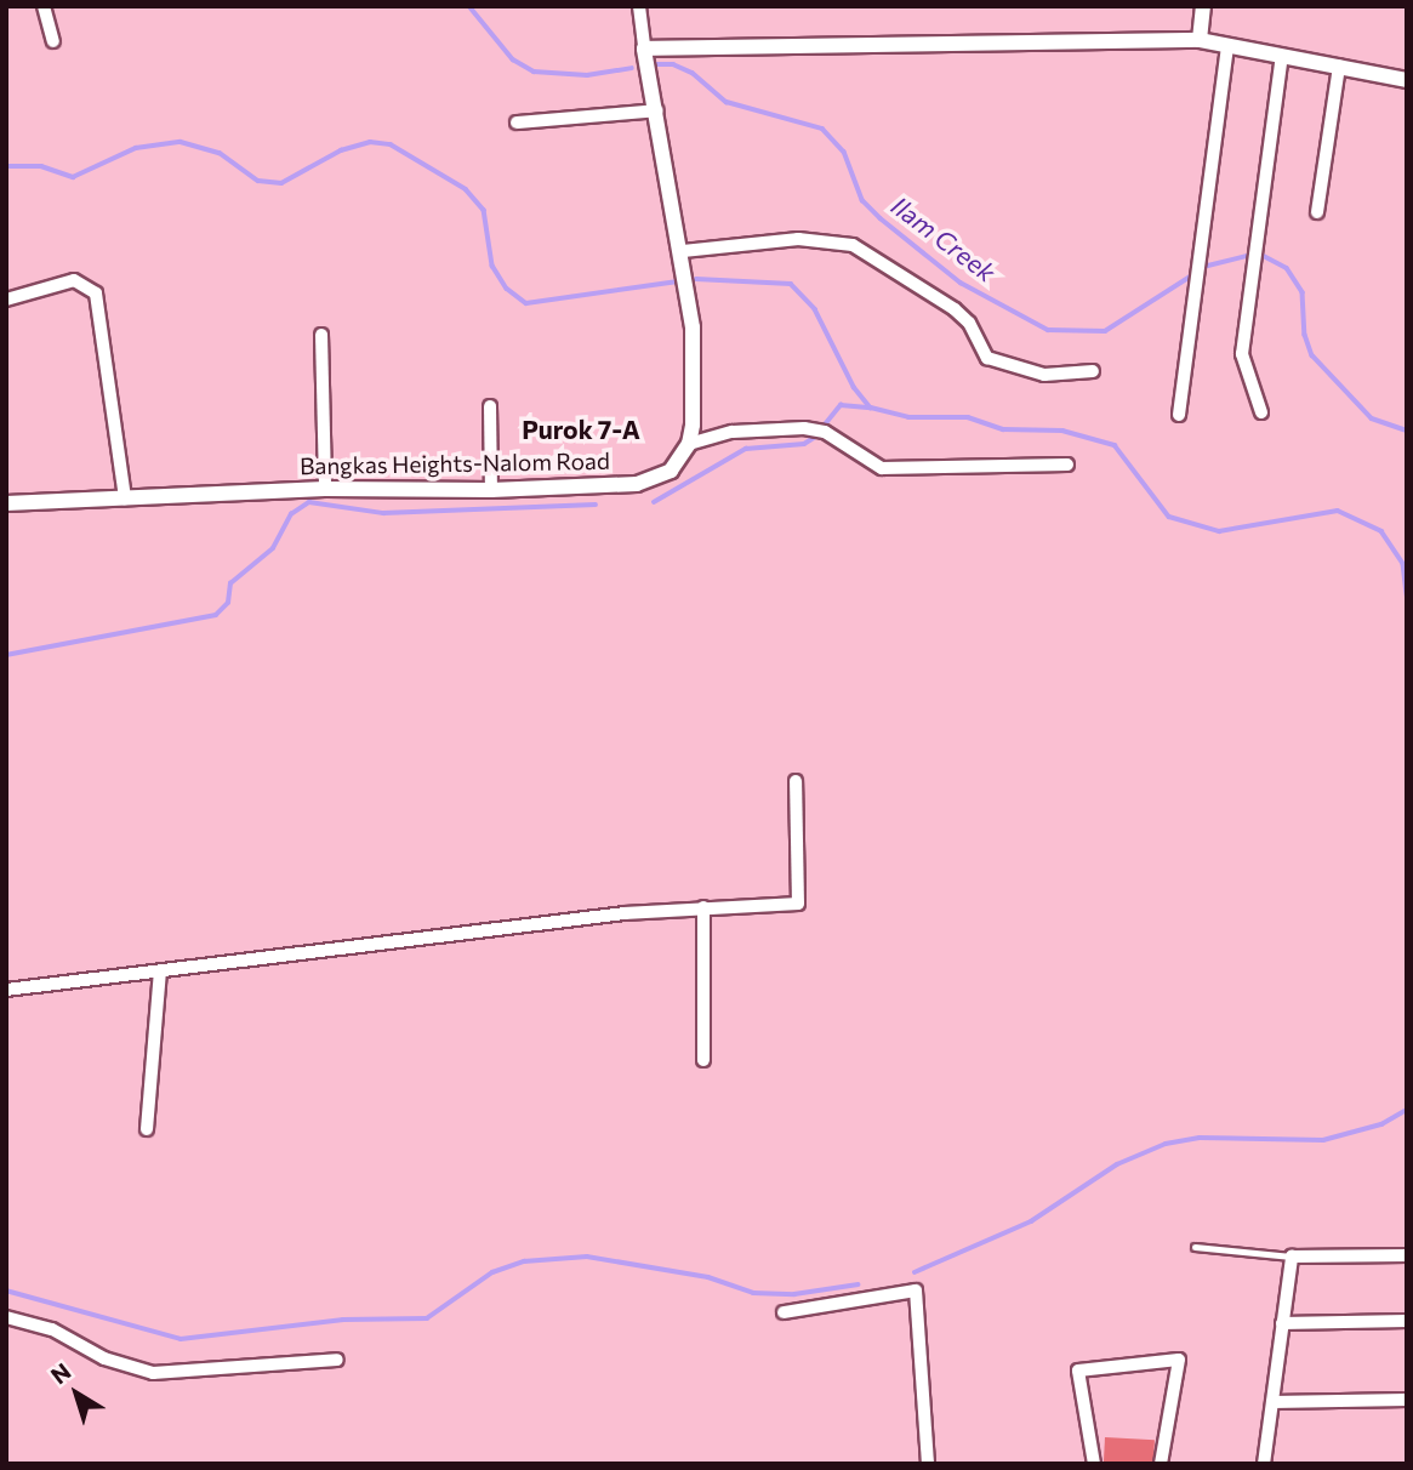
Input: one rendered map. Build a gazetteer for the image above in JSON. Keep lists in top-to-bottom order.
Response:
{
  "streets": {
    "street": ["Bangkas Heights-Nalom Road"]
  },
  "districts": ["Purok 7-A"],
  "water": ["Ilam Creek"],
  "north": "top left"
}
